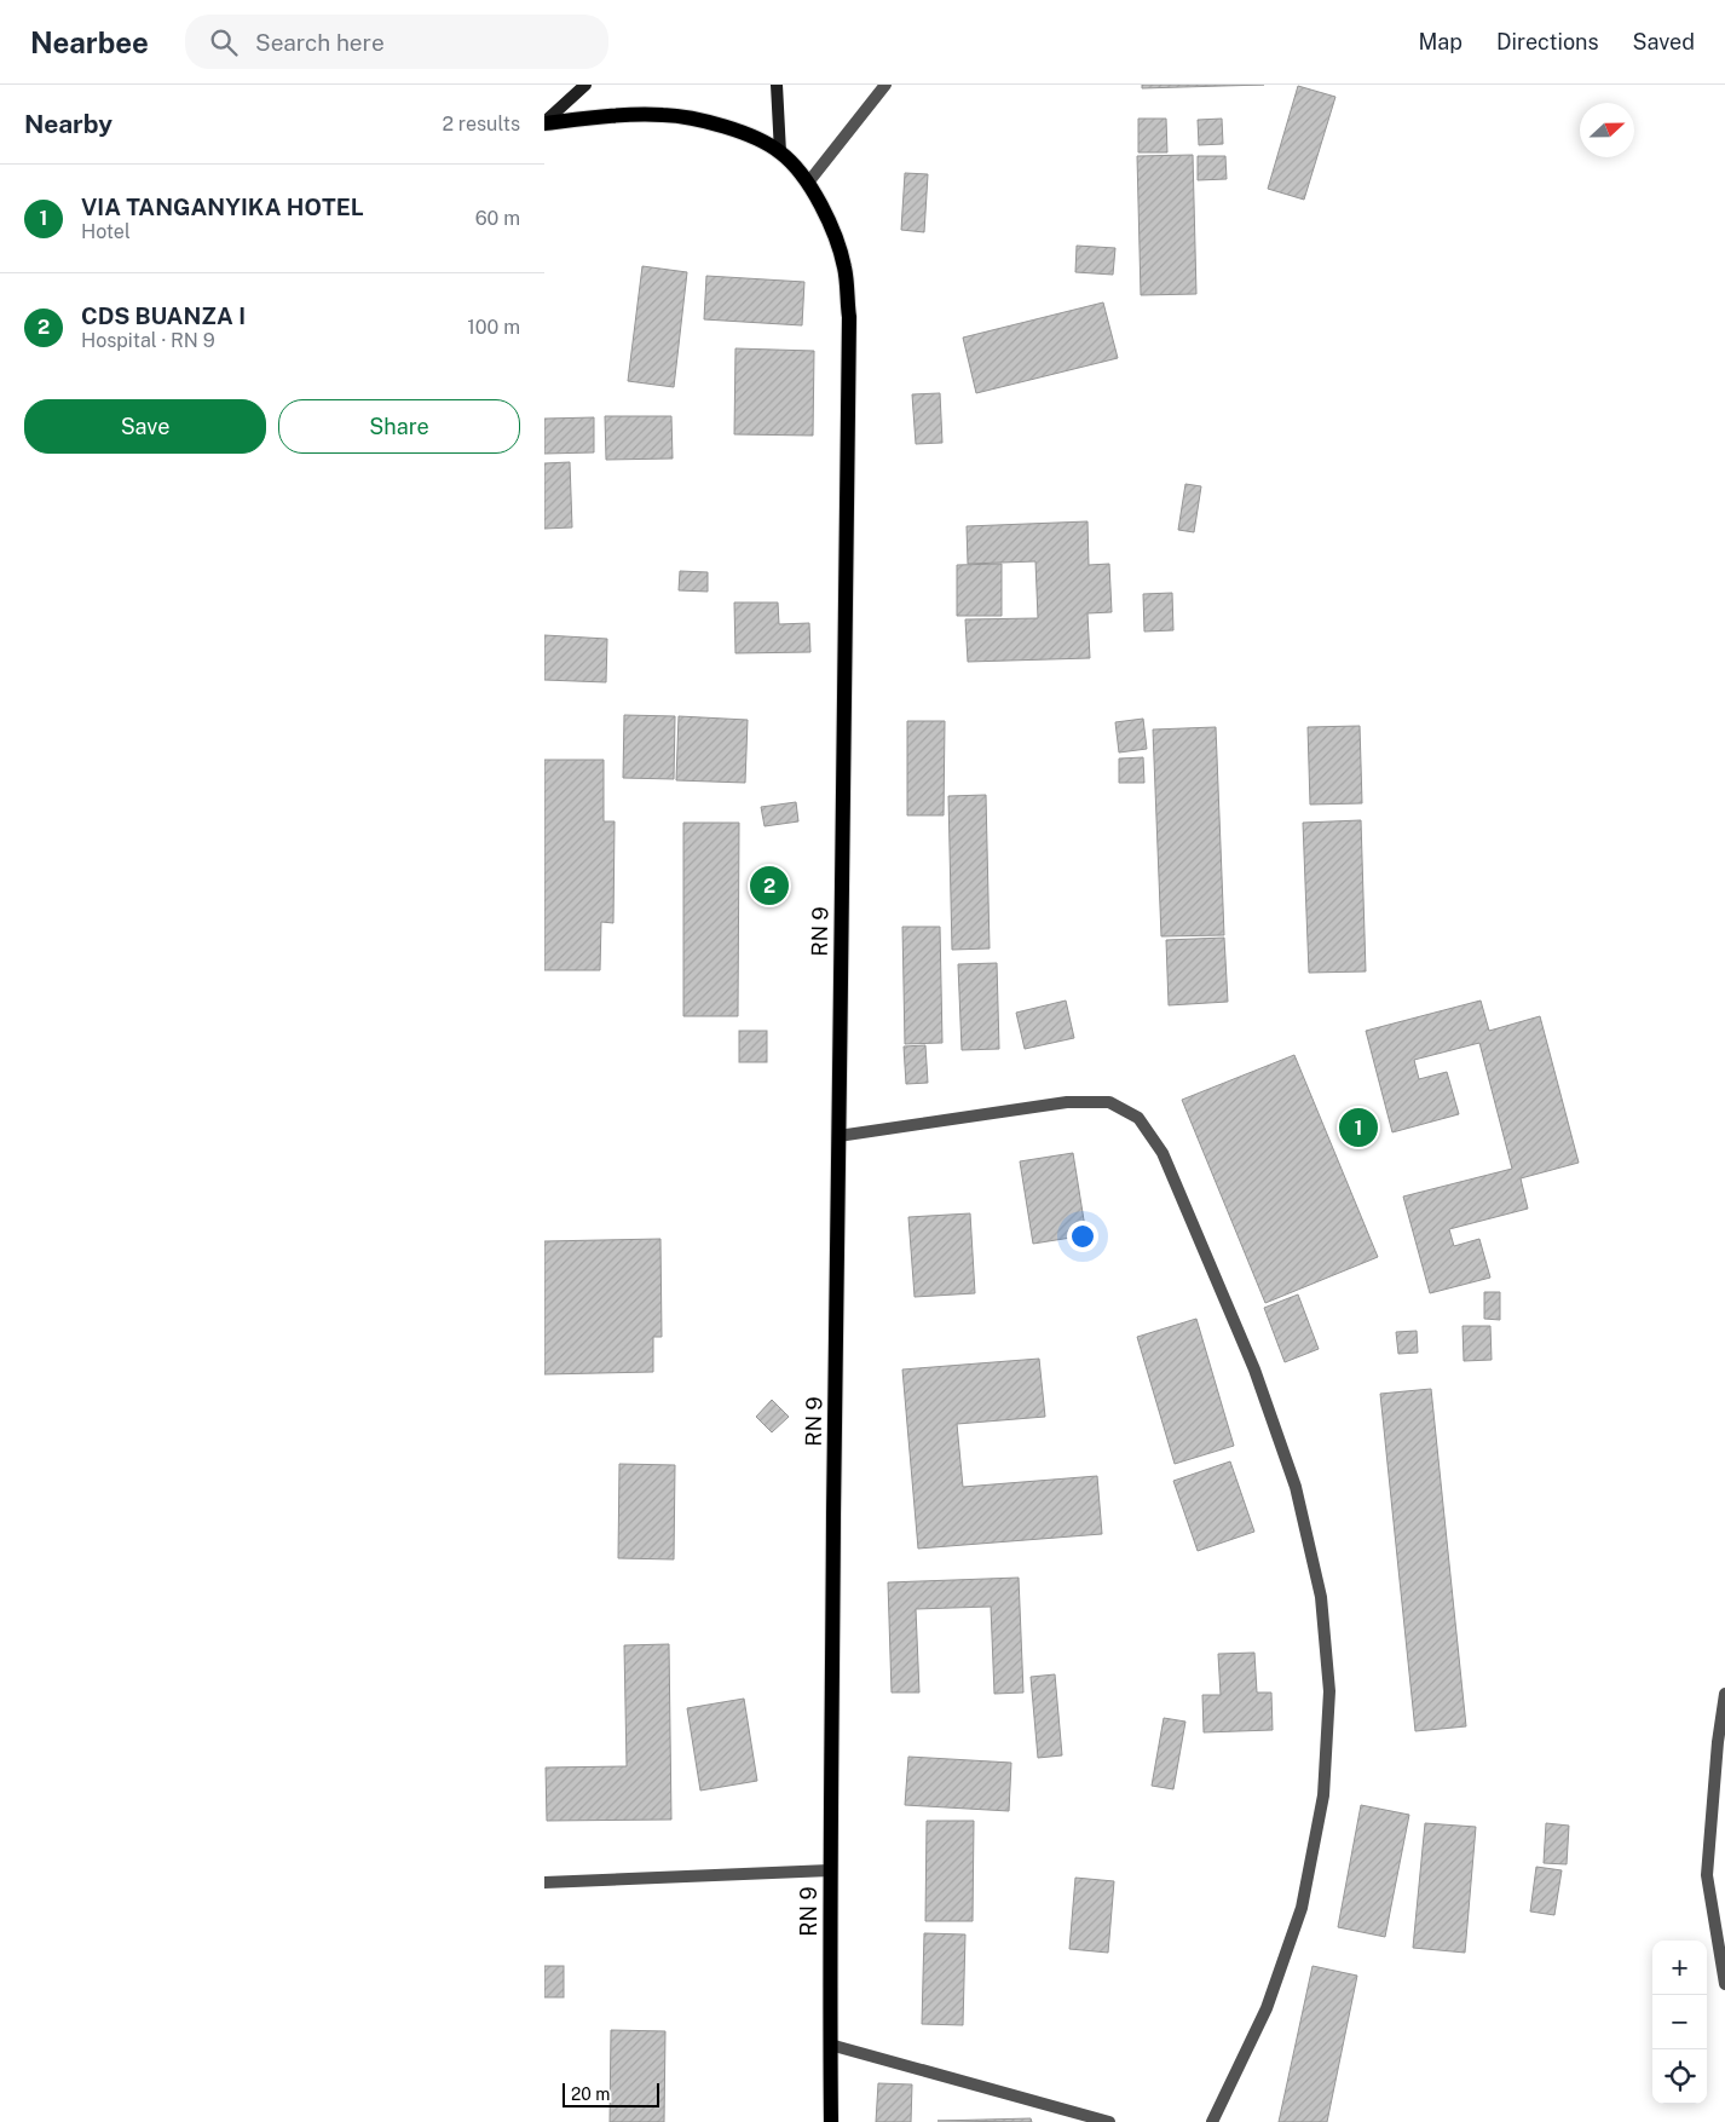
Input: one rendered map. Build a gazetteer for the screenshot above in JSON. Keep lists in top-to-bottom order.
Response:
{
  "streets": {
    "main road": ["RN 9"]
  },
  "scale_bar": "20 m",
  "north": "right",
  "page": {
    "header": "Nearbee",
    "search": "Search here",
    "nav": ["Map", "Directions", "Saved"],
    "heading": ["Nearby", "2 results"],
    "list": [
      {
        "mark": "1",
        "name": "VIA TANGANYIKA HOTEL",
        "note": "Hotel",
        "value": "60 m"
      },
      {
        "mark": "2",
        "name": "CDS BUANZA I",
        "note": "Hospital · RN 9",
        "value": "100 m"
      }
    ],
    "buttons": ["Save", "Share"],
    "pins": ["2", "1"],
    "map_buttons": ["+", "−"],
    "scale": "20 m"
  }
}
